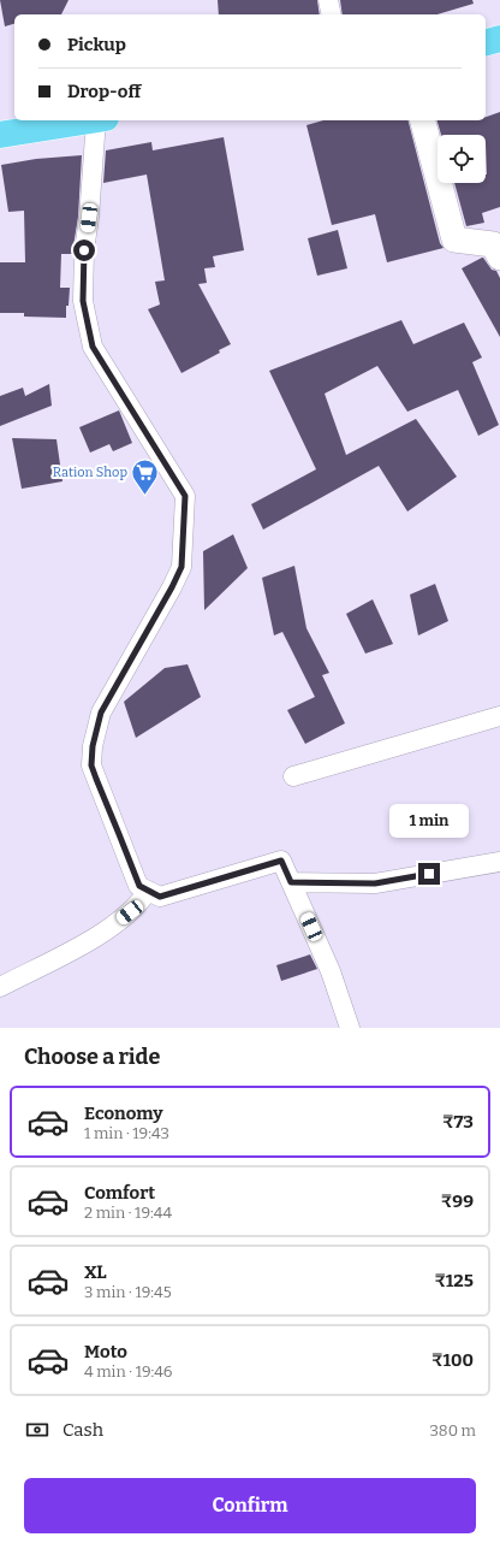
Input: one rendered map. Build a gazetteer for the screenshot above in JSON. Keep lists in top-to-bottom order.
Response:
{
  "places": {
    "supermarket": ["Ration Shop"]
  },
  "page": {
    "banner": ["Pickup", "Drop-off"],
    "bubble": "1 min",
    "heading": "Choose a ride",
    "list": [
      {
        "name": "Economy",
        "note": "1 min · 19:43",
        "value": "₹73"
      },
      {
        "name": "Comfort",
        "note": "2 min · 19:44",
        "value": "₹99"
      },
      {
        "name": "XL",
        "note": "3 min · 19:45",
        "value": "₹125"
      },
      {
        "name": "Moto",
        "note": "4 min · 19:46",
        "value": "₹100"
      }
    ],
    "pay": ["Cash", "380 m"],
    "buttons": "Confirm"
  }
}
